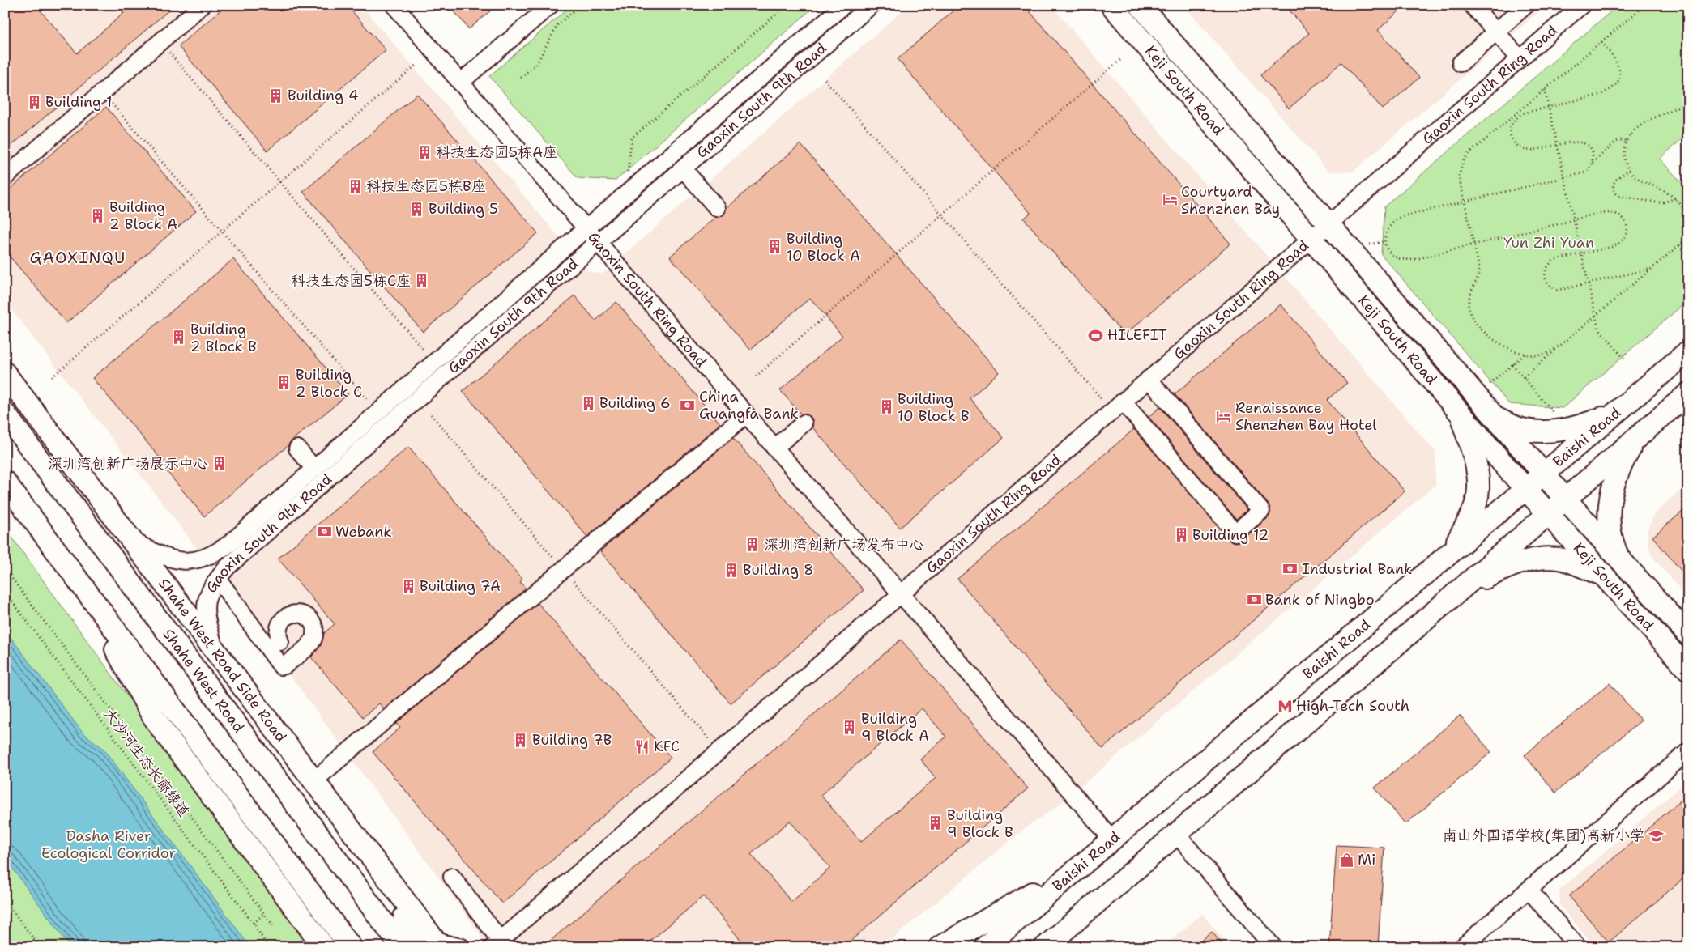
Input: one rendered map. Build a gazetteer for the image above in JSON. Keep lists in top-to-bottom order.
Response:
{
  "streets": {
    "main road": [
      "Keji South Road",
      "Baishi Road",
      "Shahe West Road Side Road",
      "Shahe West Road"
    ],
    "street": ["Gaoxin South Ring Road", "Gaoxin South 9th Road"],
    "path": ["大沙河生态长廊绿道"]
  },
  "crossings": [
    ["Gaoxin South Ring Road", "Keji South Road"],
    ["Gaoxin South Ring Road", "Gaoxin South 9th Road"],
    ["Gaoxin South Ring Road", "Baishi Road"],
    ["Keji South Road", "Baishi Road"],
    ["Gaoxin South 9th Road", "Shahe West Road Side Road"]
  ],
  "districts": ["GAOXINQU"],
  "parks": ["Yun Zhi Yuan", "Dasha River Ecological Corridor"],
  "places": {
    "building": [
      "Building 4",
      "Building 1",
      "科技生态园5栋A座",
      "科技生态园5栋B座",
      "Building 5",
      "Building 2 Block A",
      "Building 10 Block A",
      "科技生态园5栋C座",
      "Building 2 Block B",
      "Building 2 Block C",
      "Building 6",
      "Building 10 Block B",
      "深圳湾创新广场展示中心",
      "Building 12",
      "深圳湾创新广场发布中心",
      "Building 8",
      "Building 7A",
      "Building 9 Block A",
      "Building 7B",
      "Building 9 Block B"
    ],
    "hotel": ["Courtyard Shenzhen Bay", "Renaissance Shenzhen Bay Hotel"],
    "sports": ["HILEFIT"],
    "bank": [
      "China Guangfa Bank",
      "Webank",
      "Industrial Bank",
      "Bank of Ningbo"
    ],
    "metro station": ["High-Tech South"],
    "restaurant": ["KFC"],
    "school or university": ["南山外国语学校(集团)高新小学"],
    "shop": ["Mi"]
  }
}
